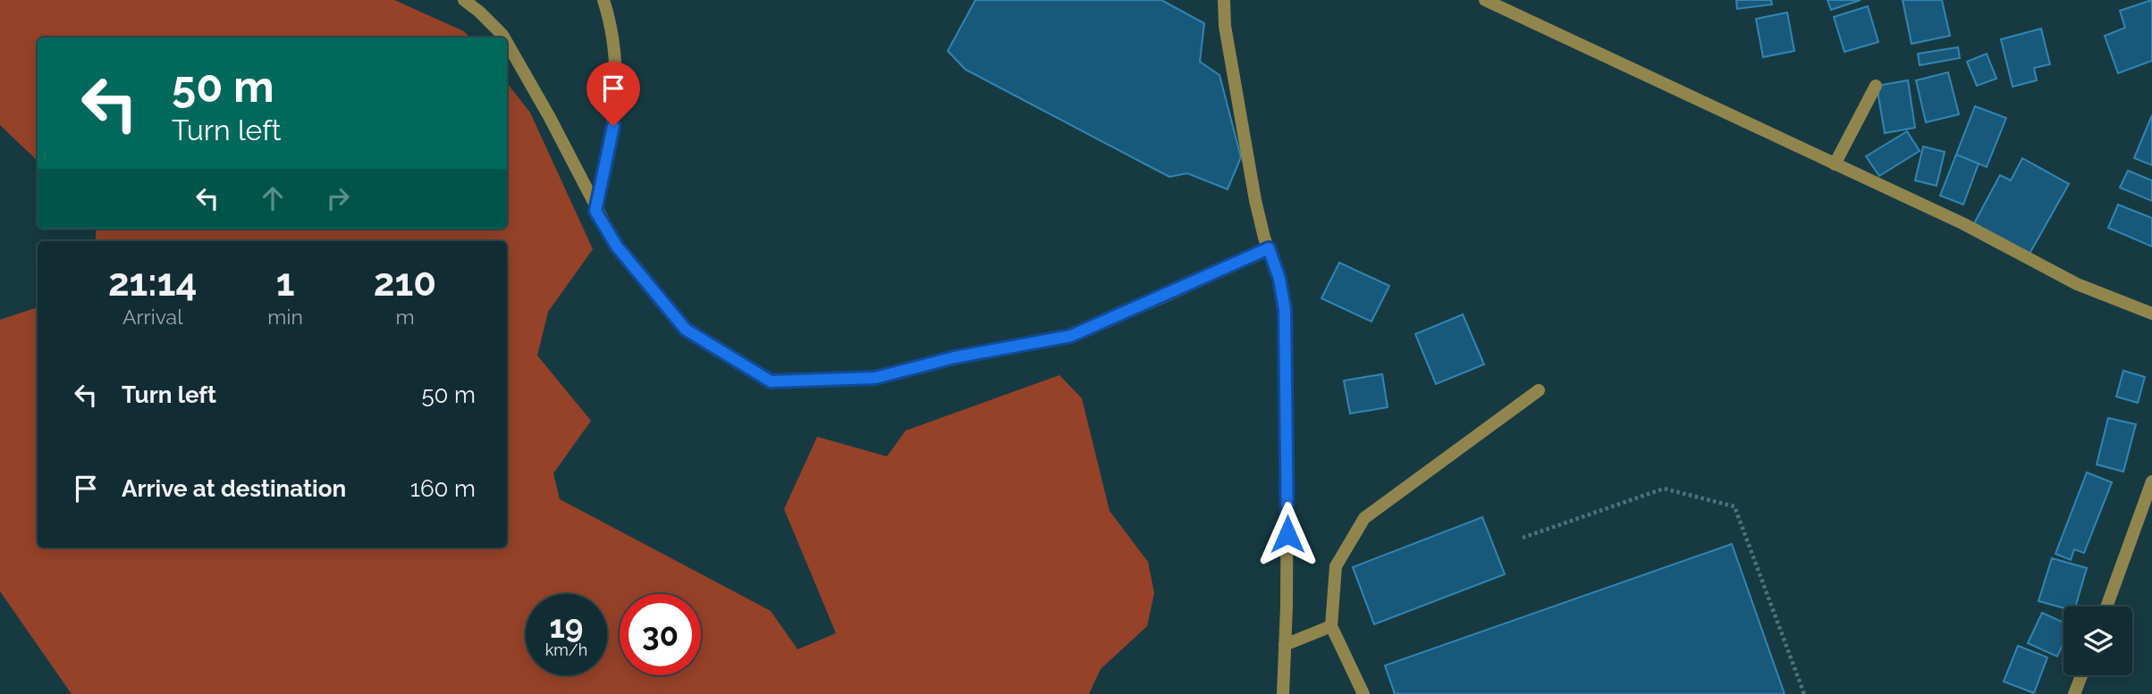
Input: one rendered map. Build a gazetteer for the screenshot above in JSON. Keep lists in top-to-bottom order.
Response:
{
  "page": {
    "turn": ["50 m", "Turn left"],
    "eta": [
      "21:14",
      "Arrival",
      "1",
      "min",
      "210",
      "m"
    ],
    "list": [
      {
        "name": "Turn left",
        "value": "50 m"
      },
      {
        "name": "Arrive at destination",
        "value": "160 m"
      }
    ],
    "speed": "19 km/h",
    "limit": "30"
  }
}
